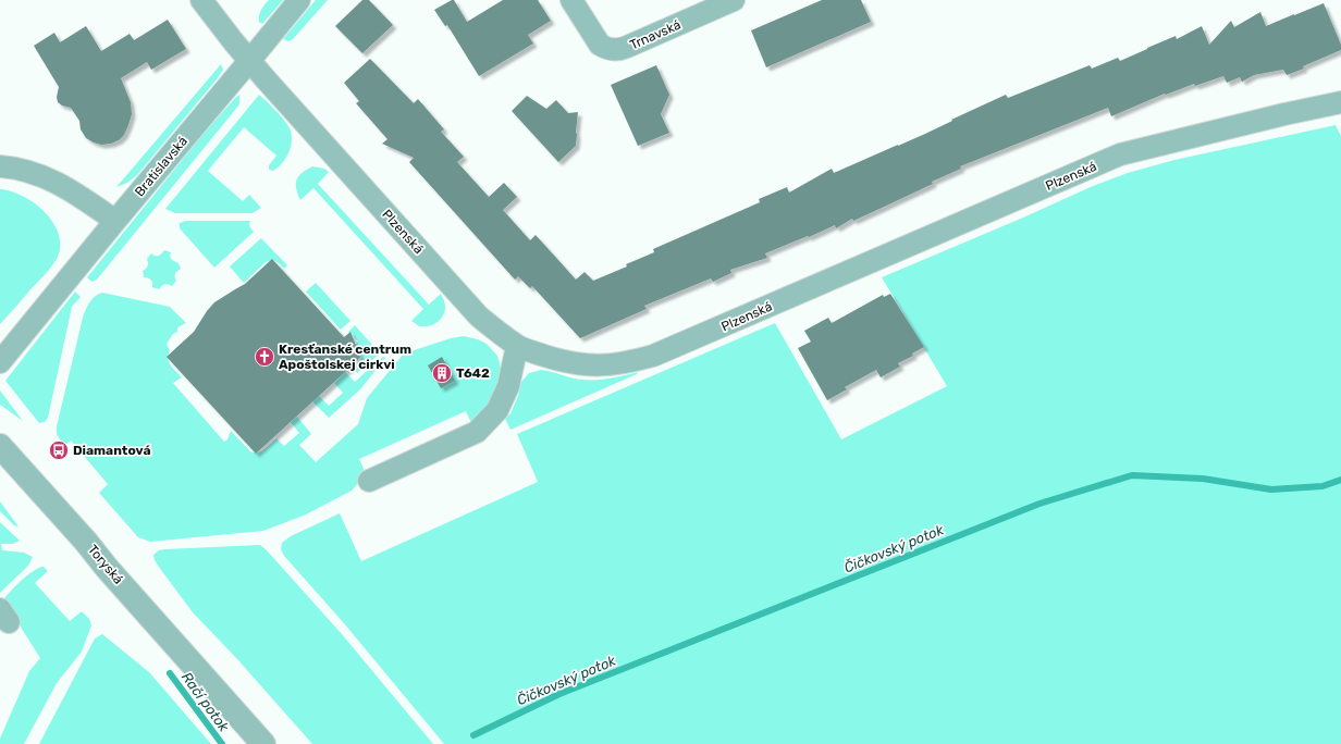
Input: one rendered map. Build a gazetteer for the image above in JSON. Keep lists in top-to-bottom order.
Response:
{
  "streets": {
    "street": [
      "Trnavská",
      "Bratislavská",
      "Plzenská",
      "Toryská"
    ]
  },
  "crossings": [
    ["Bratislavská", "Plzenská"]
  ],
  "water": ["Čičkovský potok", "Račí potok"],
  "places": {
    "church": ["Kresťanské centrum Apoštolskej cirkvi"],
    "building": ["T642"],
    "bus stop": ["Diamantová"]
  }
}
